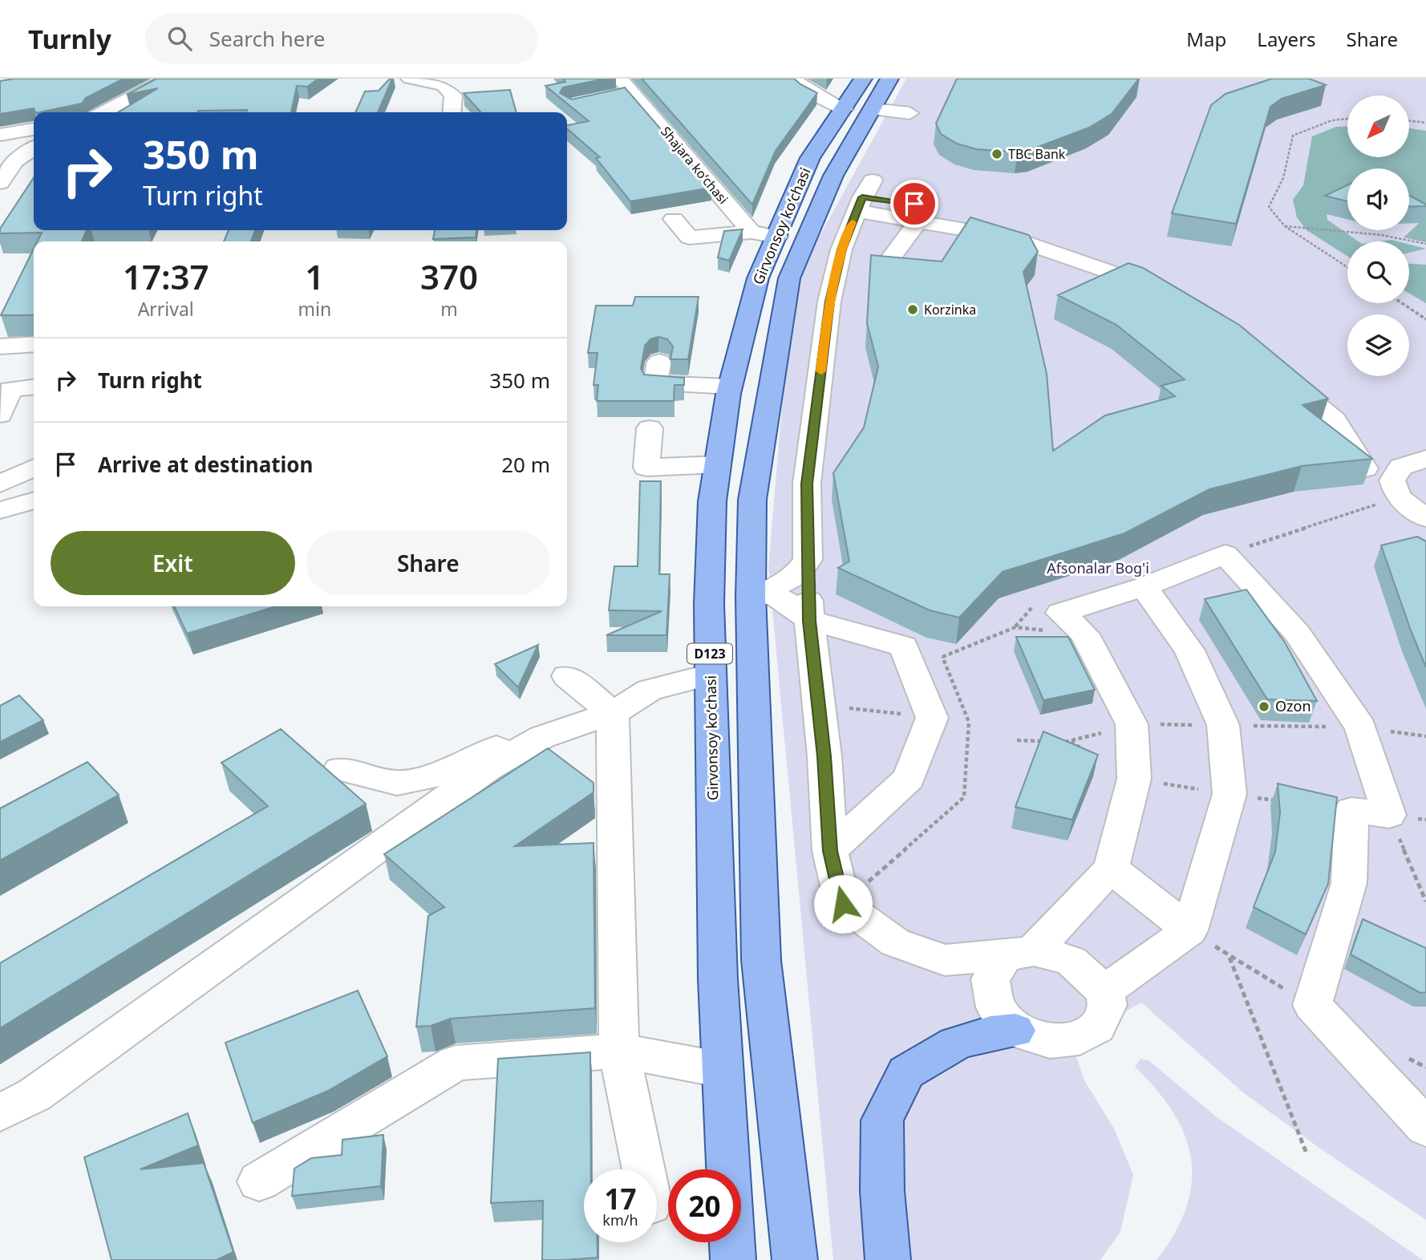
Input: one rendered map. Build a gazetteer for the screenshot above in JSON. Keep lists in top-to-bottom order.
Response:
{
  "streets": {
    "main road": ["Girvonsoy koʻchasi", "D123"],
    "street": ["Shajara koʻchasi"]
  },
  "crossings": [
    ["Shajara koʻchasi", "Girvonsoy koʻchasi"]
  ],
  "parks": ["Afsonalar Bog'i"],
  "places": ["TBC Bank", "Korzinka", "Ozon"],
  "north": "bottom left",
  "page": {
    "header": "Turnly",
    "search": "Search here",
    "nav": ["Map", "Layers", "Share"],
    "turn": ["350 m", "Turn right"],
    "eta": [
      "17:37",
      "Arrival",
      "1",
      "min",
      "370",
      "m"
    ],
    "list": [
      {
        "name": "Turn right",
        "value": "350 m"
      },
      {
        "name": "Arrive at destination",
        "value": "20 m"
      }
    ],
    "buttons": ["Exit", "Share"],
    "speed": "17 km/h",
    "limit": "20"
  }
}
